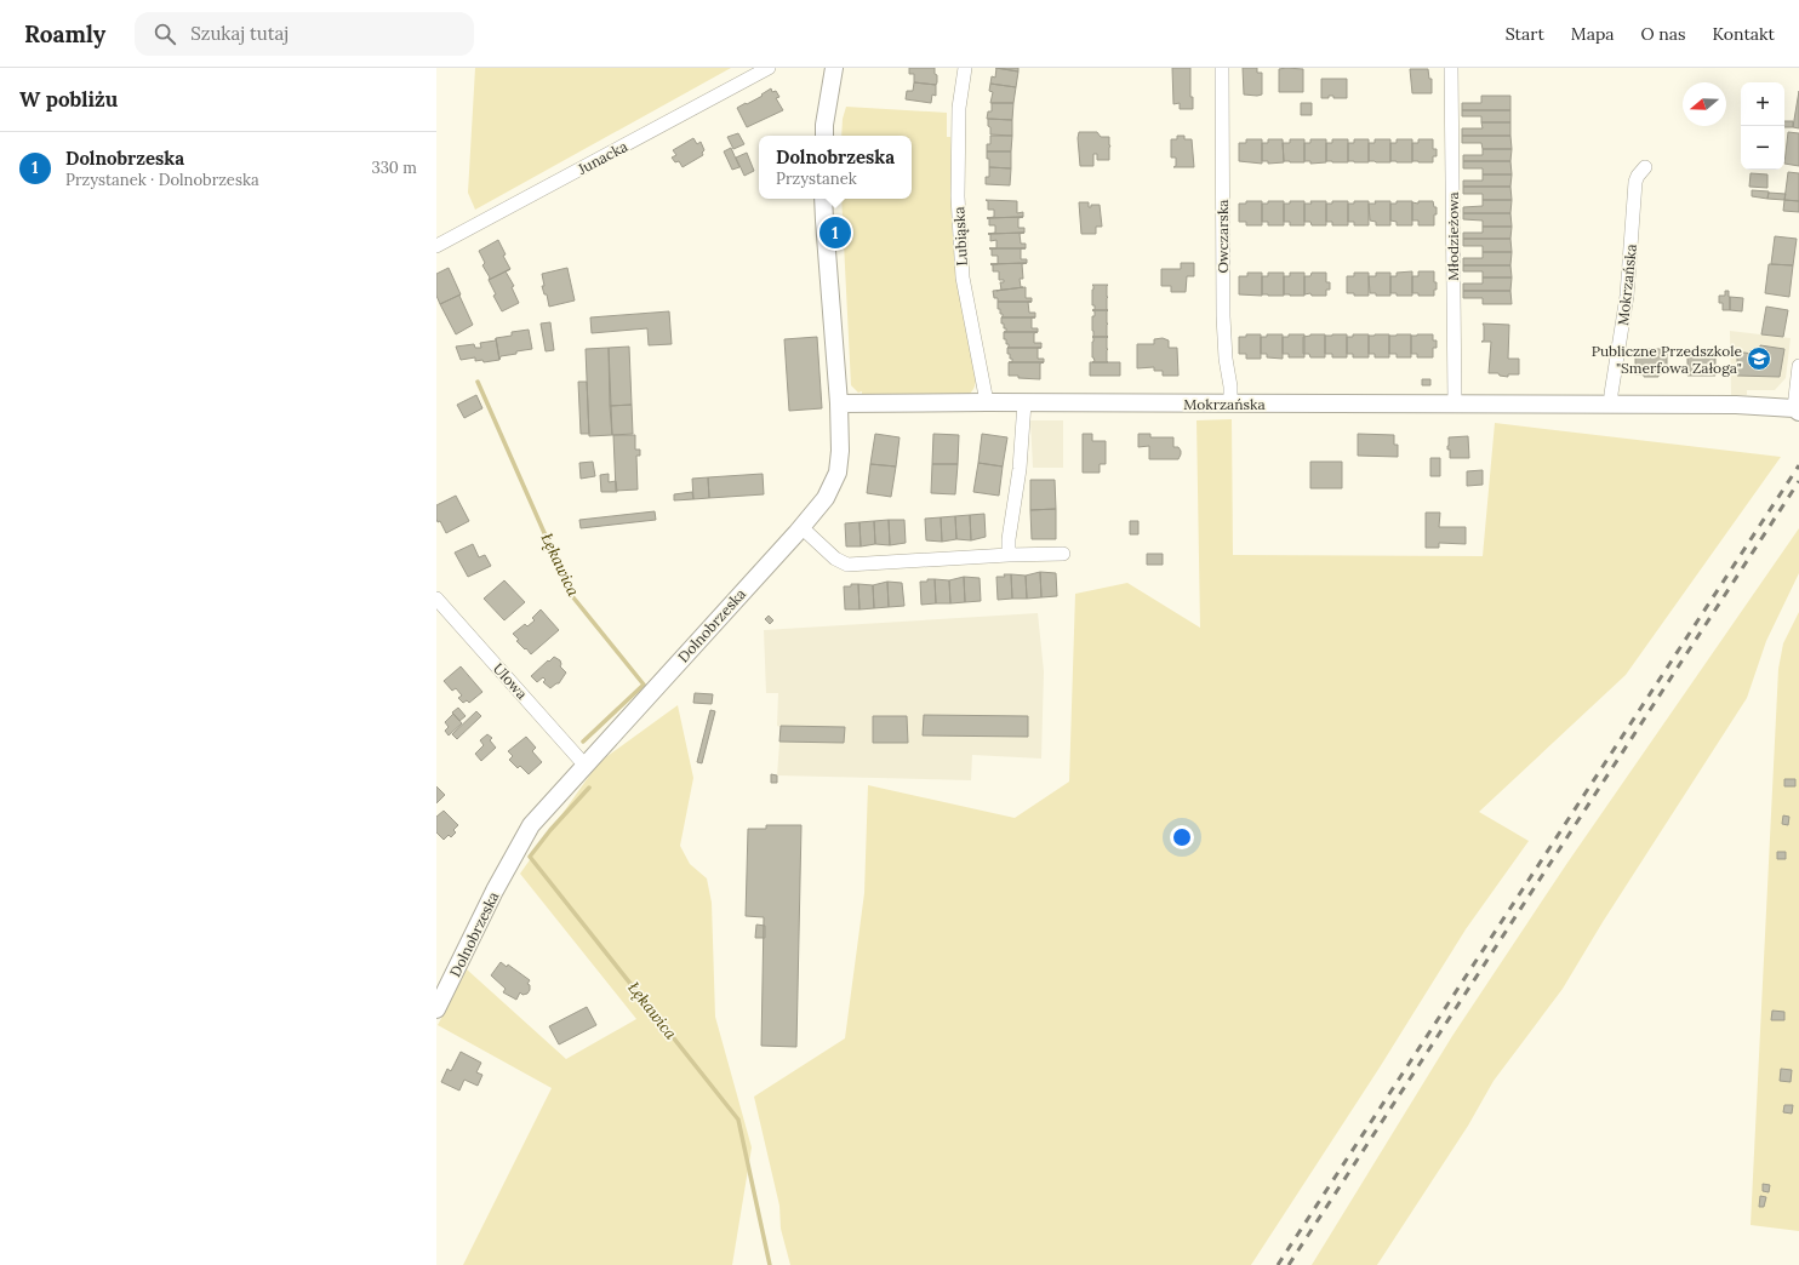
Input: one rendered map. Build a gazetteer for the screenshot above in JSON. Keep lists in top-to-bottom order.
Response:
{
  "streets": {
    "street": [
      "Junacka",
      "Lubiąska",
      "Owczarska",
      "Młodzieżowa",
      "Mokrzańska",
      "Dolnobrzeska",
      "Ulowa"
    ]
  },
  "crossings": [
    ["Lubiąska", "Mokrzańska"],
    ["Owczarska", "Mokrzańska"],
    ["Młodzieżowa", "Mokrzańska"],
    ["Mokrzańska", "Dolnobrzeska"],
    ["Dolnobrzeska", "Ulowa"]
  ],
  "water": ["Łękawica"],
  "places": {
    "school or university": ["Publiczne Przedszkole \"Smerfowa Załoga\""]
  },
  "north": "left",
  "page": {
    "header": "Roamly",
    "search": "Szukaj tutaj",
    "nav": [
      "Start",
      "Mapa",
      "O nas",
      "Kontakt"
    ],
    "heading": "W pobliżu",
    "map_buttons": ["+", "−"],
    "list": [
      {
        "mark": "1",
        "name": "Dolnobrzeska",
        "note": "Przystanek · Dolnobrzeska",
        "value": "330 m"
      }
    ],
    "popup": ["Dolnobrzeska", "Przystanek"],
    "pins": "1"
  }
}
